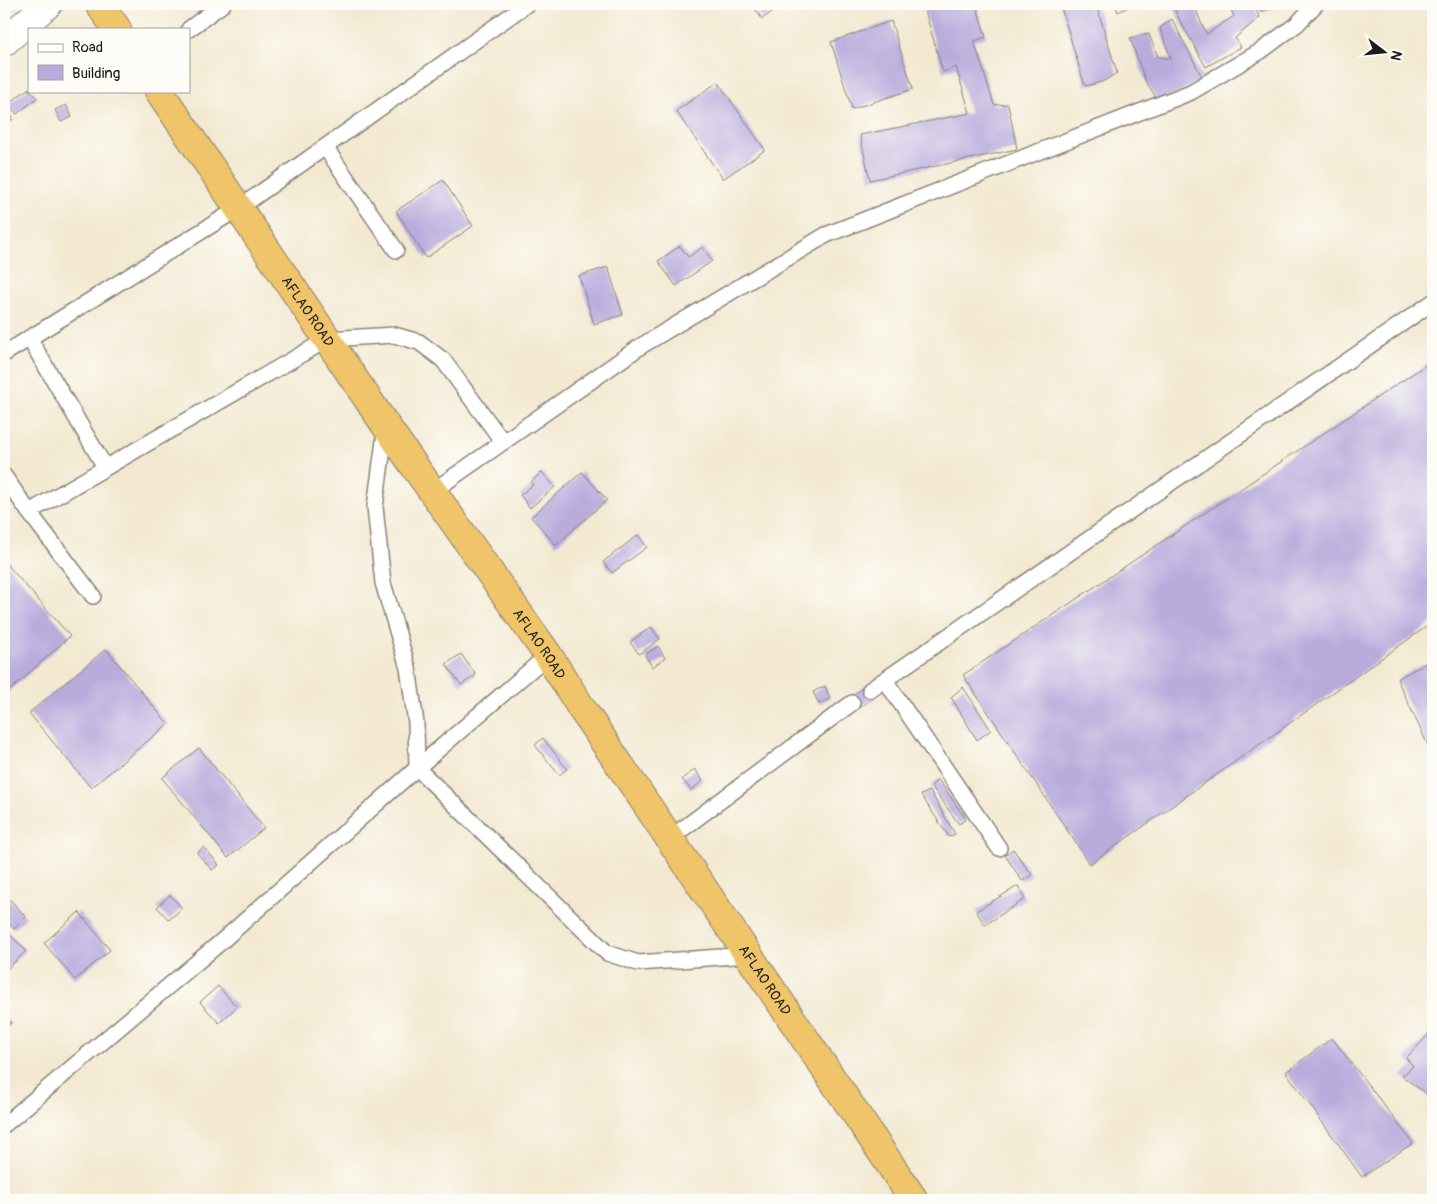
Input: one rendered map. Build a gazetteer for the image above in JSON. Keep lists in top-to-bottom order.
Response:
{
  "streets": {
    "highway": ["AFLAO ROAD"]
  },
  "legend": ["Road", "Building"],
  "north": "right"
}
